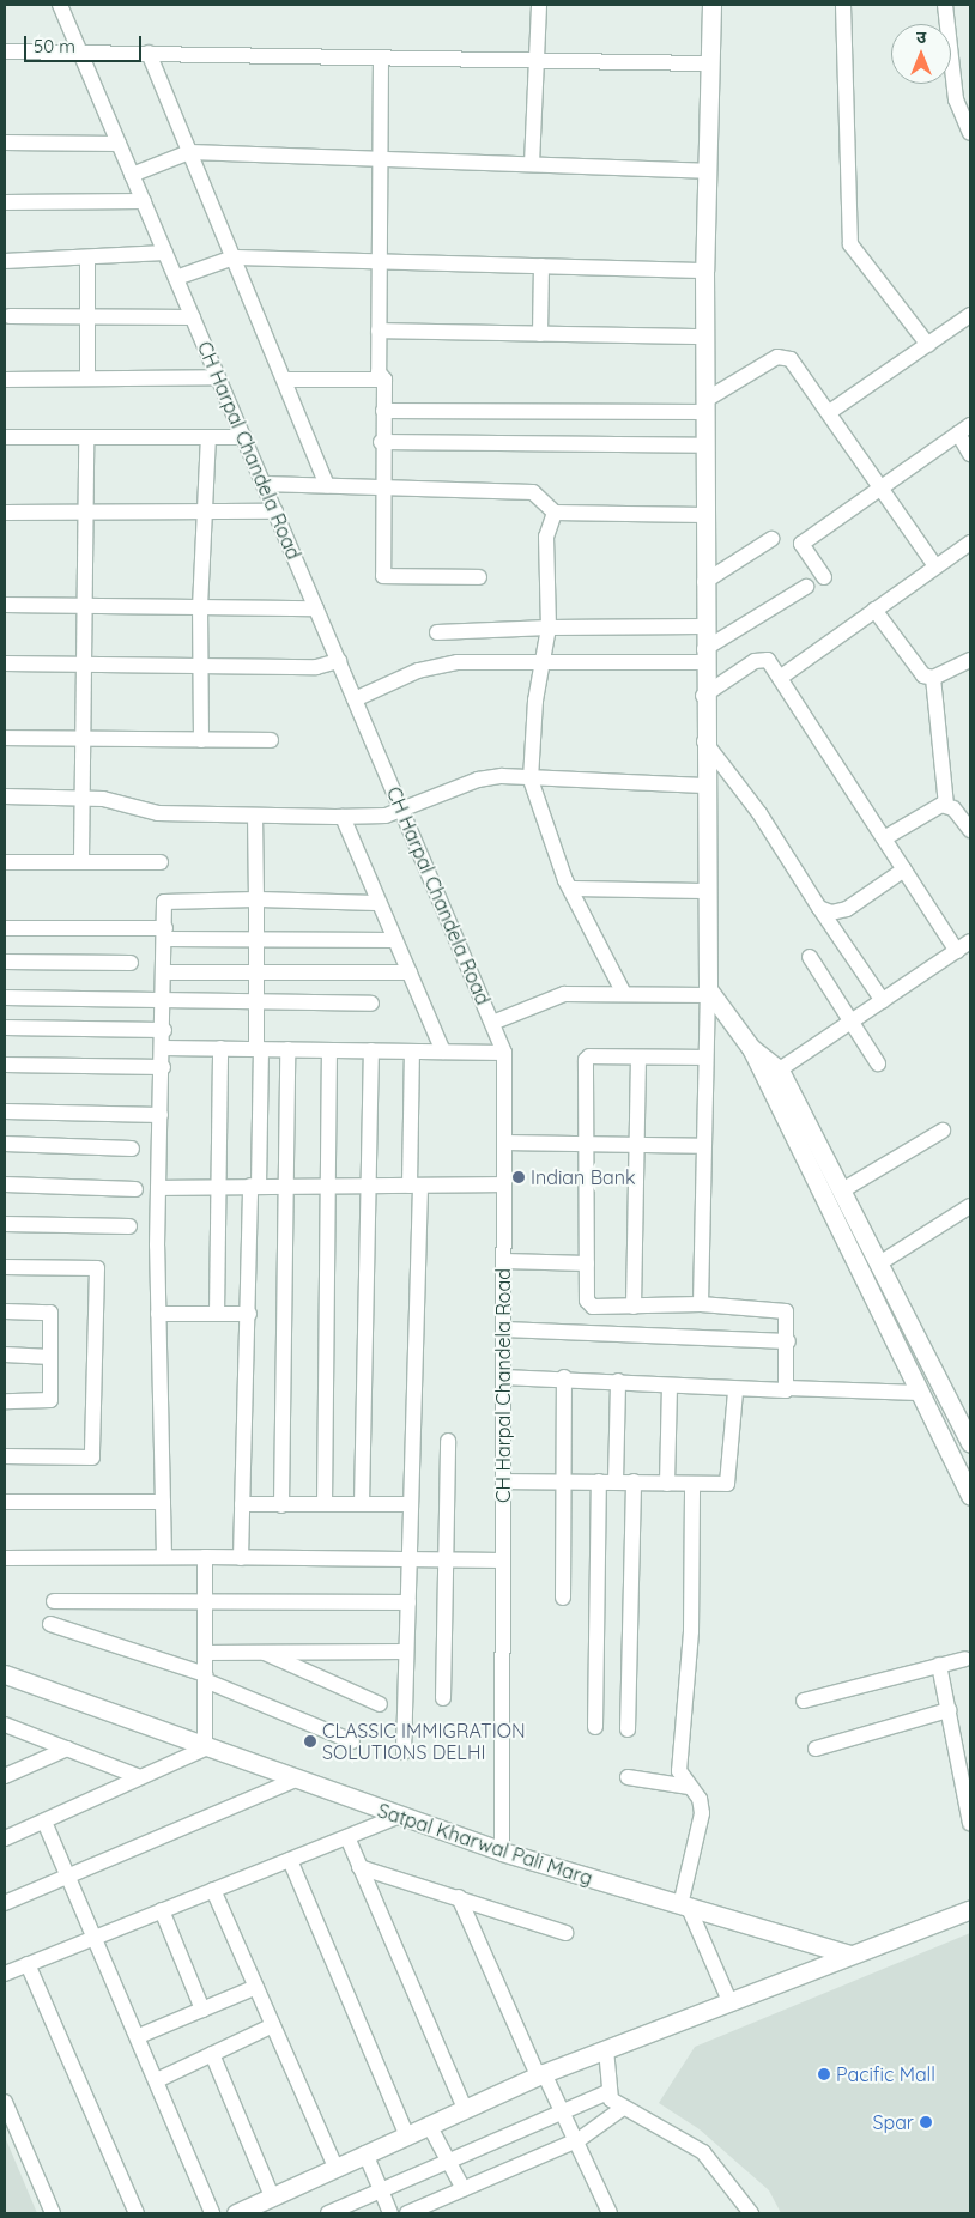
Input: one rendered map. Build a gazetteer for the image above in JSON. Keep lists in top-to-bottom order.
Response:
{
  "streets": {
    "street": ["CH Harpal Chandela Road", "Satpal Kharwal Pali Marg"]
  },
  "crossings": [
    ["CH Harpal Chandela Road", "Satpal Kharwal Pali Marg"]
  ],
  "places": [
    "Indian Bank",
    "CLASSIC IMMIGRATION SOLUTIONS DELHI",
    "Pacific Mall",
    "Spar"
  ],
  "scale_bar": "50 m",
  "north": "top"
}
